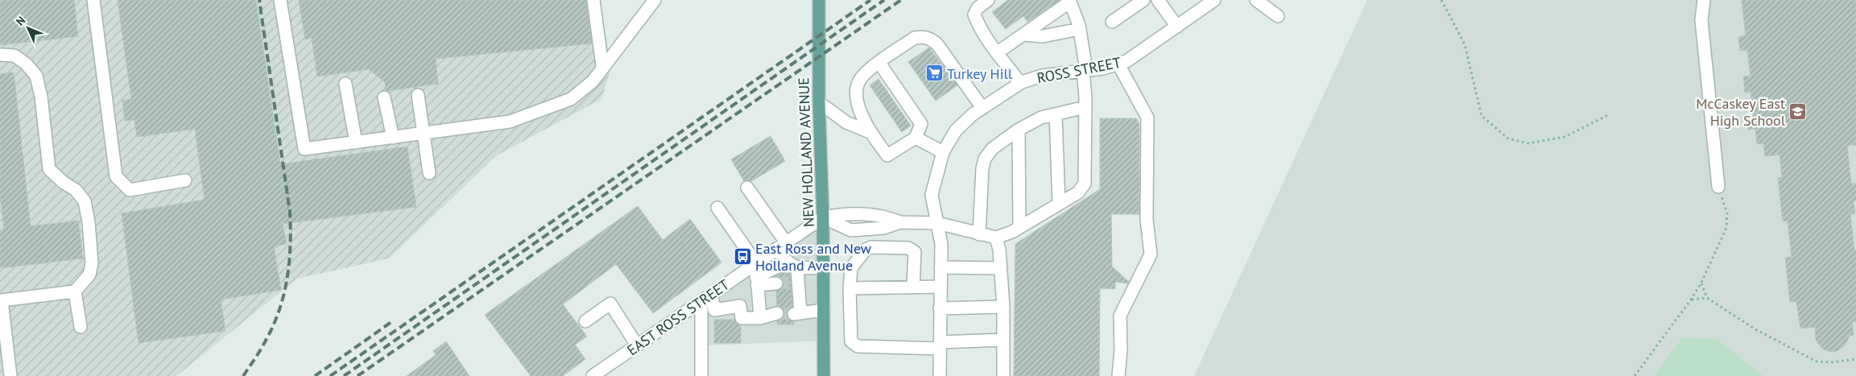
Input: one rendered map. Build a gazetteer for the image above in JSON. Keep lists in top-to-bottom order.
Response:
{
  "streets": {
    "main road": ["NEW HOLLAND AVENUE"],
    "street": ["ROSS STREET", "EAST ROSS STREET"]
  },
  "crossings": [
    ["NEW HOLLAND AVENUE", "EAST ROSS STREET"]
  ],
  "places": {
    "supermarket": ["Turkey Hill"],
    "school or university": ["McCaskey East High School"],
    "bus stop": ["East Ross and New Holland Avenue"]
  },
  "north": "top left"
}
